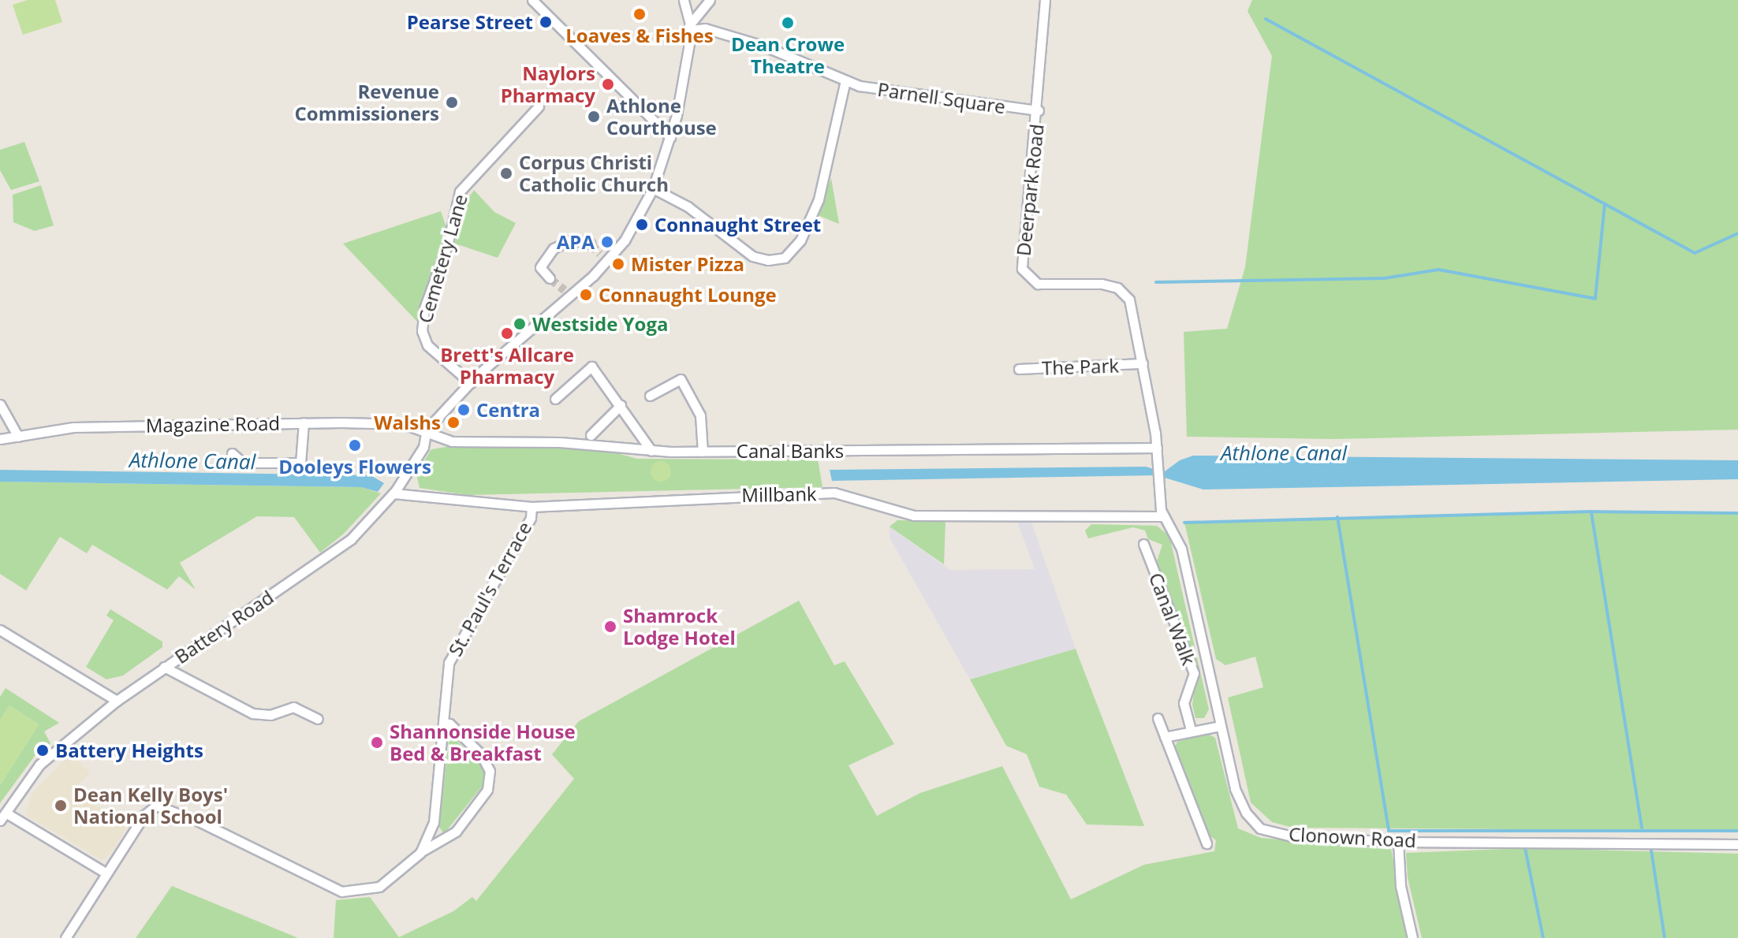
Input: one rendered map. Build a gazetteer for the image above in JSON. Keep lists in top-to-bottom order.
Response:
{
  "streets": {
    "street": [
      "Parnell Square",
      "Deerpark Road",
      "Cemetery Lane",
      "The Park",
      "Magazine Road",
      "Canal Banks",
      "Millbank",
      "St. Paul's Terrace",
      "Canal Walk",
      "Battery Road",
      "Clonown Road"
    ]
  },
  "crossings": [
    ["Parnell Square", "Deerpark Road"],
    ["Deerpark Road", "The Park"],
    ["Deerpark Road", "Canal Banks"],
    ["Deerpark Road", "Millbank"],
    ["Deerpark Road", "Clonown Road"],
    ["Magazine Road", "Canal Banks"],
    ["Magazine Road", "Battery Road"],
    ["Canal Banks", "Battery Road"],
    ["Millbank", "St. Paul's Terrace"],
    ["Millbank", "Battery Road"],
    ["Millbank", "Clonown Road"]
  ],
  "water": ["Athlone Canal"],
  "places": [
    "Loaves & Fishes",
    "Pearse Street",
    "Dean Crowe Theatre",
    "Naylors Pharmacy",
    "Revenue Commissioners",
    "Athlone Courthouse",
    "Corpus Christi Catholic Church",
    "Connaught Street",
    "APA",
    "Mister Pizza",
    "Connaught Lounge",
    "Westside Yoga",
    "Brett's Allcare Pharmacy",
    "Centra",
    "Walshs",
    "Dooleys Flowers",
    "Shamrock Lodge Hotel",
    "Shannonside House Bed & Breakfast",
    "Battery Heights",
    "Dean Kelly Boys' National School"
  ]
}
